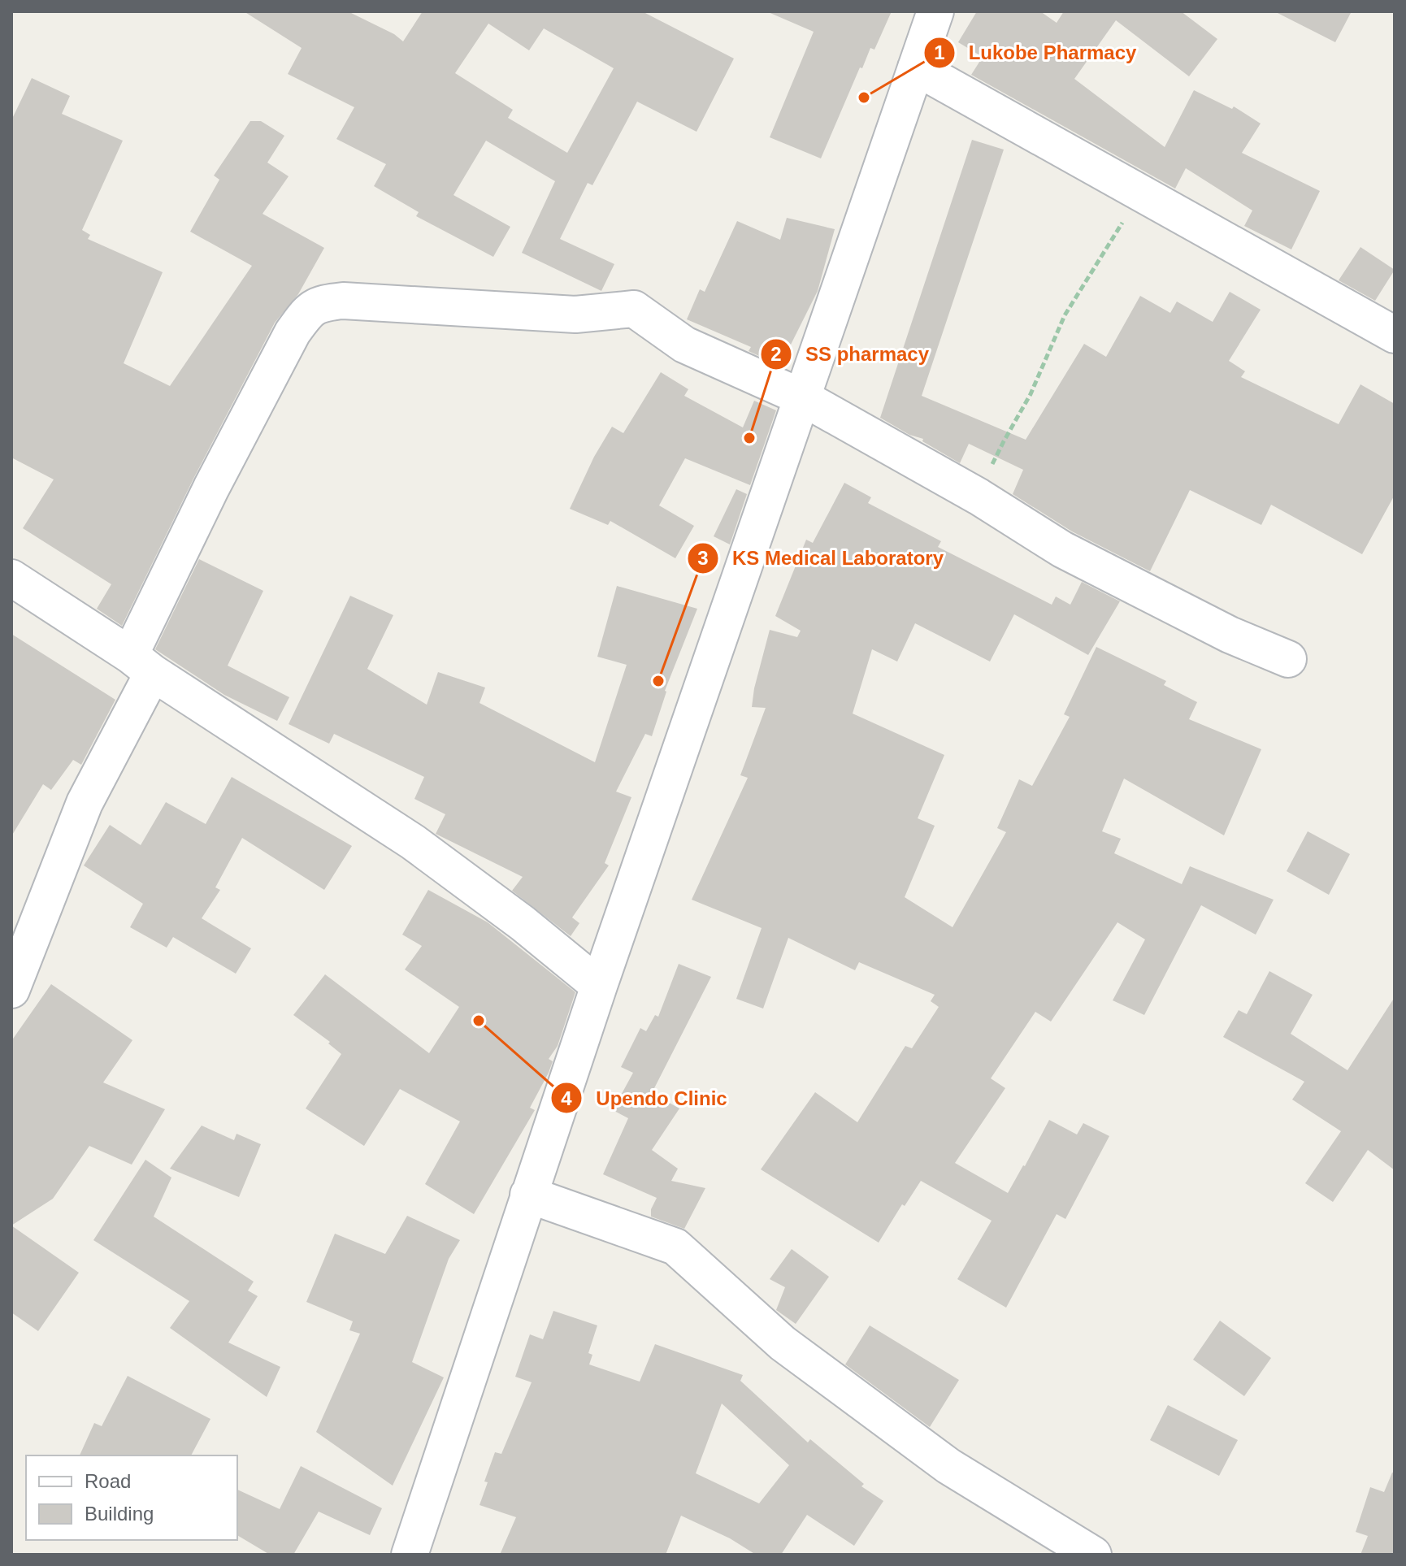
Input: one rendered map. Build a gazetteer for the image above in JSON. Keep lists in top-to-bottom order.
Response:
{
  "places": [
    "Lukobe Pharmacy",
    "SS pharmacy",
    "KS Medical Laboratory",
    "Upendo Clinic"
  ],
  "legend": ["Road", "Building"]
}
